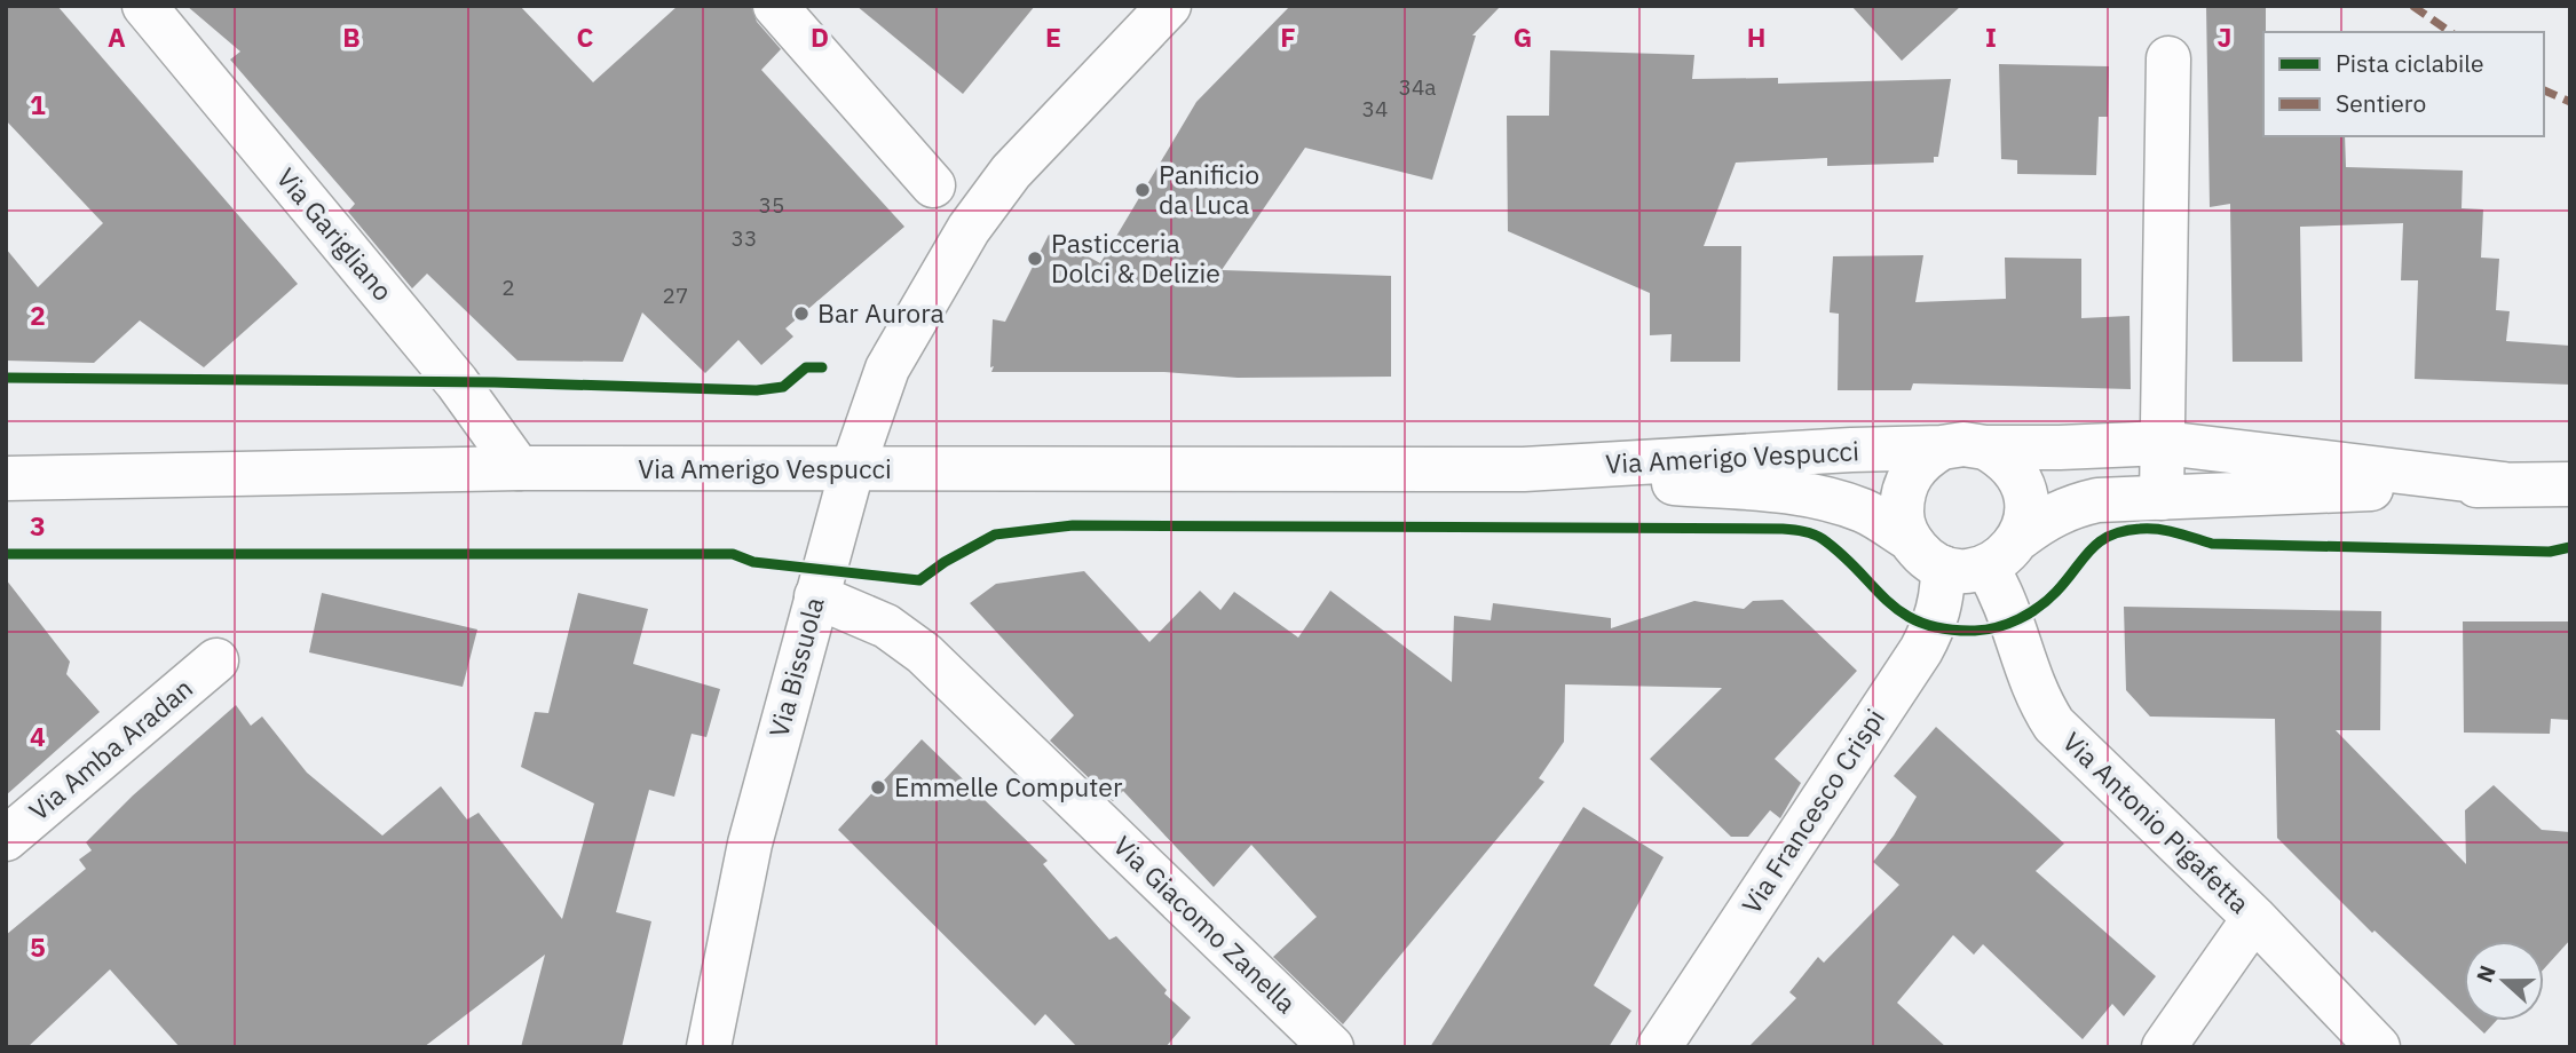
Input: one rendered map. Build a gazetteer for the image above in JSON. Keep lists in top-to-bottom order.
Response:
{
  "streets": {
    "street": [
      "Via Garigliano",
      "Via Amerigo Vespucci",
      "Via Bissuola",
      "Via Amba Aradan",
      "Via Francesco Crispi",
      "Via Antonio Pigafetta",
      "Via Giacomo Zanella"
    ]
  },
  "crossings": [
    ["Via Garigliano", "Via Amerigo Vespucci"],
    ["Via Amerigo Vespucci", "Via Bissuola"],
    ["Via Amerigo Vespucci", "Via Francesco Crispi"],
    ["Via Amerigo Vespucci", "Via Antonio Pigafetta"],
    ["Via Bissuola", "Via Giacomo Zanella"],
    ["Via Francesco Crispi", "Via Antonio Pigafetta"]
  ],
  "places": [
    "Panificio da Luca",
    "Pasticceria Dolci & Delizie",
    "Bar Aurora",
    "Emmelle Computer"
  ],
  "house_numbers": [
    "34a",
    "34",
    "35",
    "33",
    "2",
    "27"
  ],
  "legend": ["Pista ciclabile", "Sentiero"],
  "north": "left",
  "grid": {
    "columns": [
      "A",
      "B",
      "C",
      "D",
      "E",
      "F",
      "G",
      "H",
      "I",
      "J"
    ],
    "rows": [
      "1",
      "2",
      "3",
      "4",
      "5"
    ]
  }
}
